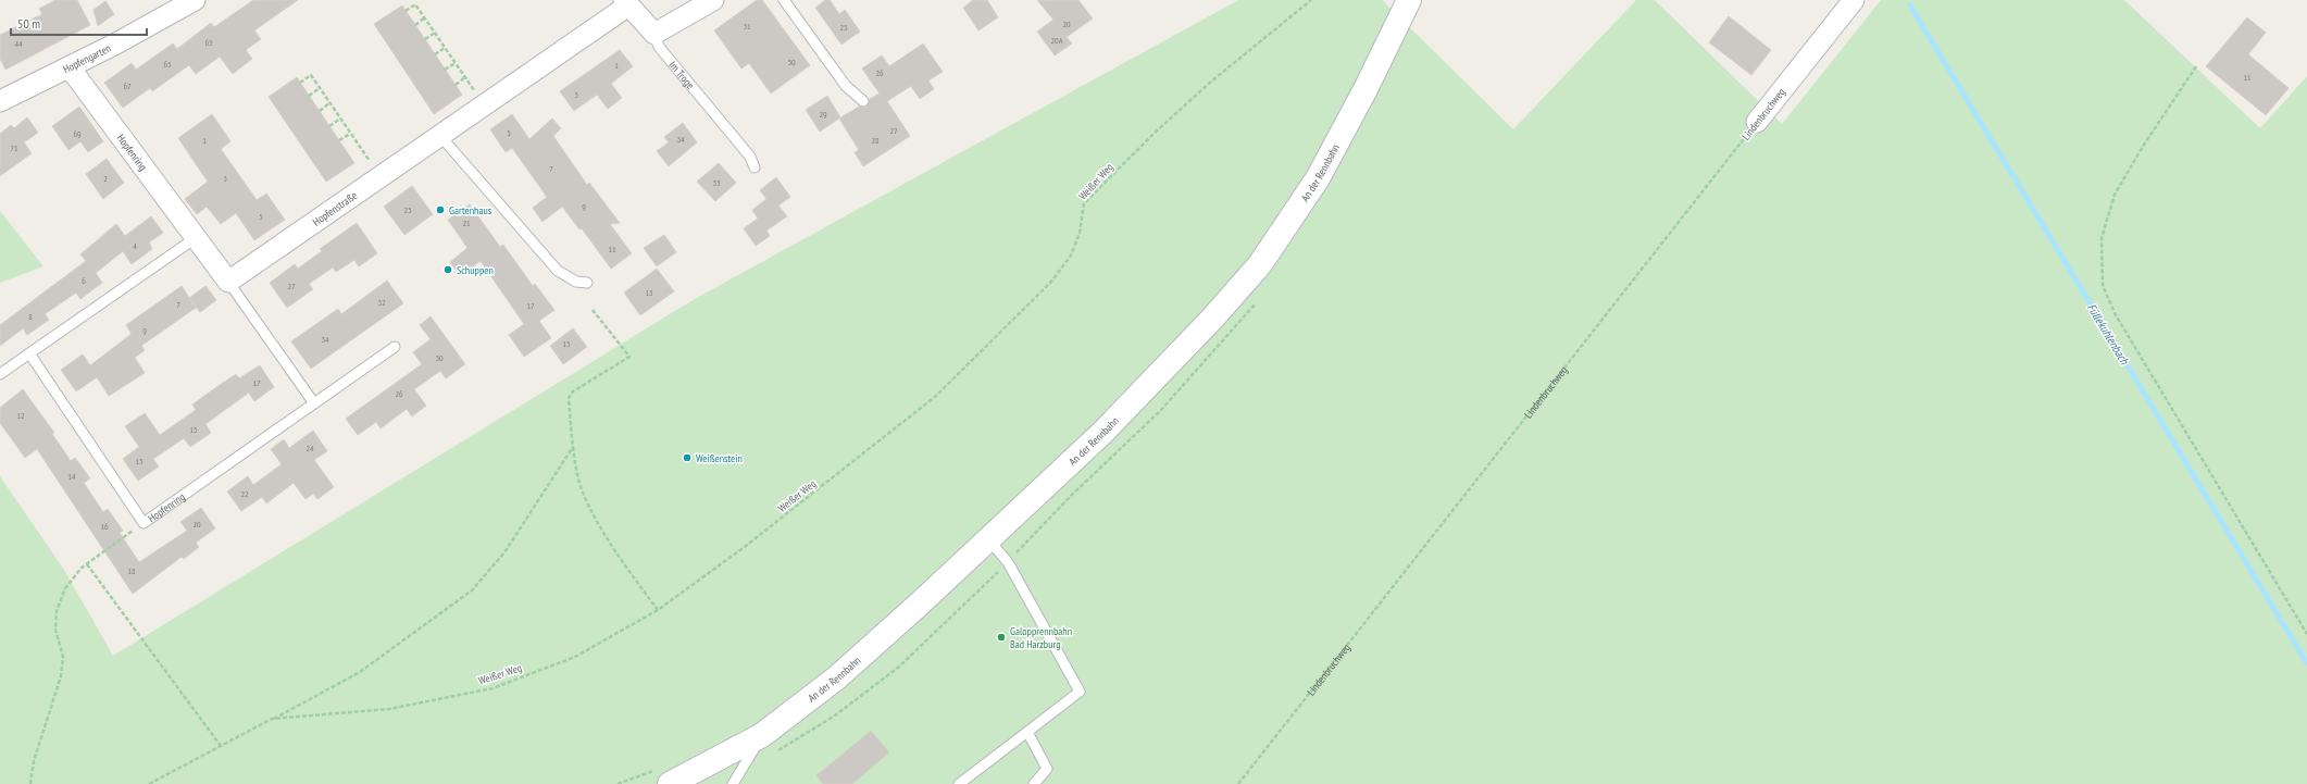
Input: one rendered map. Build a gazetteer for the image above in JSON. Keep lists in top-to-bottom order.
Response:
{
  "streets": {
    "main road": ["An der Rennbahn"],
    "street": [
      "Hopfengarten",
      "Lindenbruchweg",
      "Hopfenring",
      "Hopfenstraße"
    ],
    "lane": ["Im Troge"],
    "path": ["Weißer Weg"]
  },
  "crossings": [
    ["Hopfengarten", "Hopfenring"],
    ["Im Troge", "Hopfenstraße"],
    ["Hopfenring", "Hopfenstraße"]
  ],
  "water": ["Füllekuhlenbach"],
  "places": [
    "Gartenhaus",
    "Schuppen",
    "Weißenstein",
    "Galopprennbahn Bad Harzburg"
  ],
  "house_numbers": [
    "20",
    "31",
    "25",
    "20A",
    "63",
    "44",
    "30",
    "65",
    "1",
    "26",
    "11",
    "67",
    "3",
    "29",
    "27",
    "5",
    "69",
    "34",
    "1",
    "28",
    "71",
    "7",
    "2",
    "3",
    "33",
    "9",
    "23",
    "5",
    "21",
    "4",
    "11",
    "6",
    "27",
    "13",
    "32",
    "7",
    "17",
    "8",
    "9",
    "34",
    "15",
    "30",
    "17",
    "26",
    "12",
    "15",
    "24",
    "13",
    "14",
    "22",
    "20",
    "16",
    "18"
  ],
  "scale_bar": "50 m"
}
